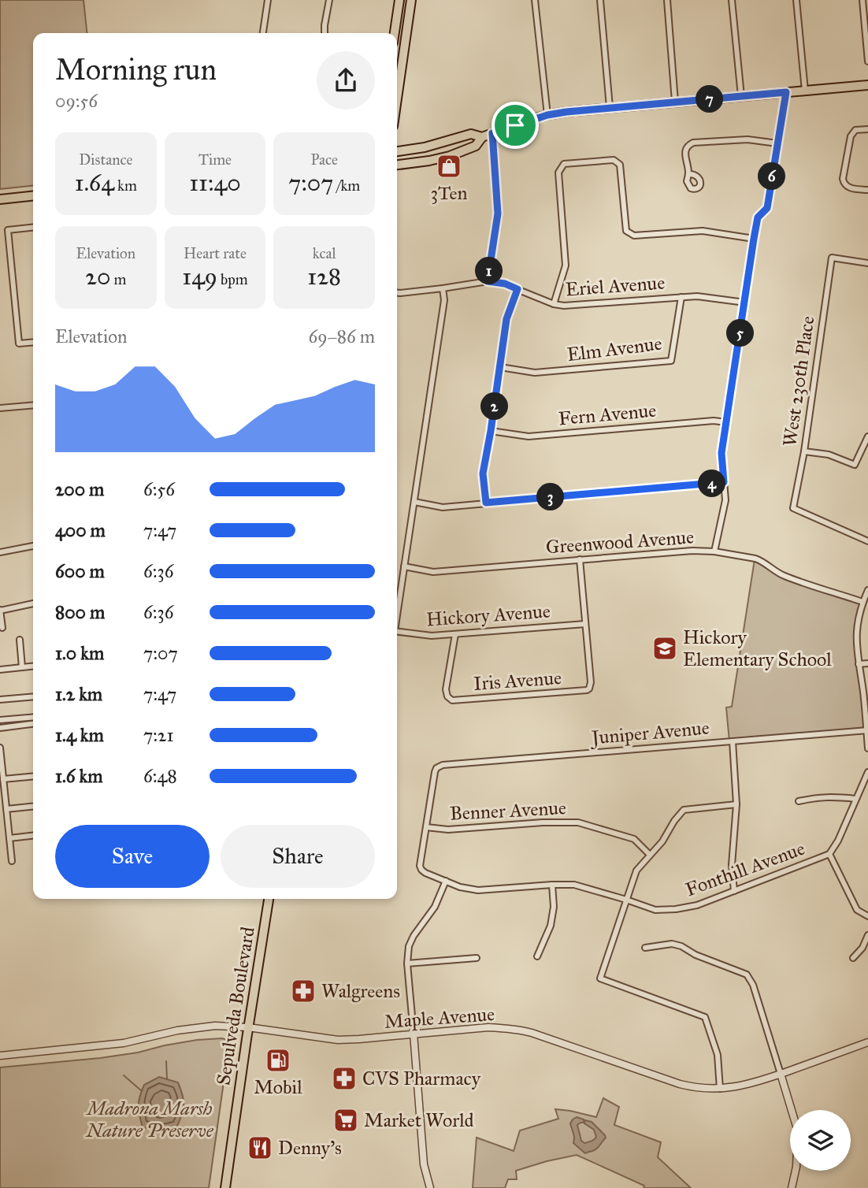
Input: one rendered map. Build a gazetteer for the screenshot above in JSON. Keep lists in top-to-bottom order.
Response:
{
  "streets": {
    "main road": ["Sepulveda Boulevard"],
    "street": [
      "Eriel Avenue",
      "Elm Avenue",
      "West 230th Place",
      "Fern Avenue",
      "Greenwood Avenue",
      "Hickory Avenue",
      "Iris Avenue",
      "Juniper Avenue",
      "Benner Avenue",
      "Fonthill Avenue",
      "Maple Avenue"
    ]
  },
  "crossings": [
    ["Eriel Avenue", "Elm Avenue"],
    ["Hickory Avenue", "Iris Avenue"],
    ["Juniper Avenue", "Benner Avenue"],
    ["Juniper Avenue", "Fonthill Avenue"],
    ["Benner Avenue", "Fonthill Avenue"],
    ["Sepulveda Boulevard", "Maple Avenue"]
  ],
  "parks": ["Madrona Marsh Nature Preserve"],
  "places": {
    "shop": ["3Ten"],
    "school or university": ["Hickory Elementary School"],
    "pharmacy": ["Walgreens", "CVS Pharmacy"],
    "fuel station": ["Mobil"],
    "supermarket": ["Market World"],
    "restaurant": ["Denny's"]
  },
  "page": {
    "heading": ["Morning run", "09:56"],
    "pins": [
      "7",
      "6",
      "1",
      "5",
      "2",
      "4",
      "3"
    ],
    "stats": [
      ["Distance", "1.64 km"],
      ["Time", "11:40"],
      ["Pace", "7:07 /km"],
      ["Elevation", "20 m"],
      ["Heart rate", "149 bpm"],
      ["kcal", "128"]
    ],
    "chart": ["Elevation", "69–86 m"],
    "list": [
      {
        "name": "200 m",
        "note": "6:56"
      },
      {
        "name": "400 m",
        "note": "7:47"
      },
      {
        "name": "600 m",
        "note": "6:36"
      },
      {
        "name": "800 m",
        "note": "6:36"
      },
      {
        "name": "1.0 km",
        "note": "7:07"
      },
      {
        "name": "1.2 km",
        "note": "7:47"
      },
      {
        "name": "1.4 km",
        "note": "7:21"
      },
      {
        "name": "1.6 km",
        "note": "6:48"
      }
    ],
    "buttons": ["Save", "Share"]
  }
}
